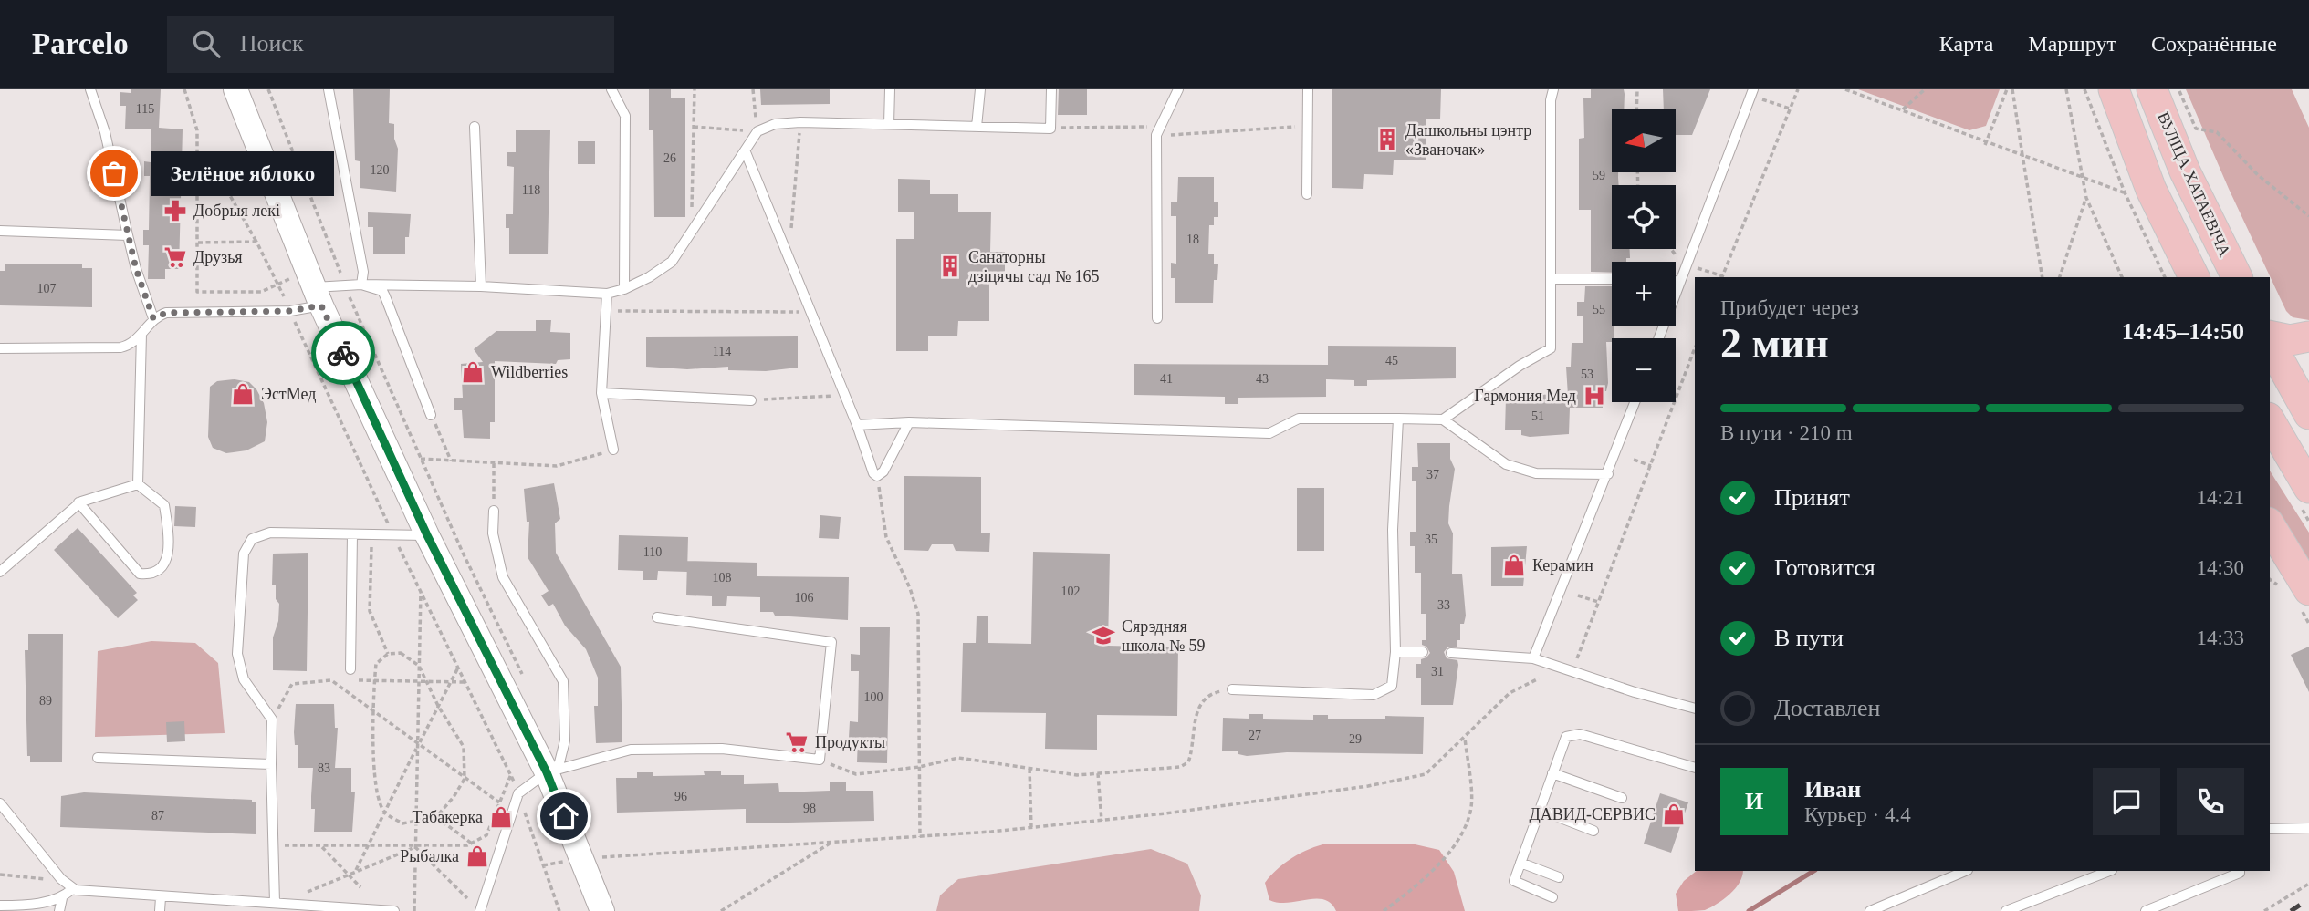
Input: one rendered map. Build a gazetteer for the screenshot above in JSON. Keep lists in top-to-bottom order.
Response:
{
  "streets": {
    "main road": ["ВУЛІЦА ХАТАЕВІЧА"]
  },
  "places": {
    "building": ["Дашкольны цэнтр «Званочак»", "Санаторны дзіцячы сад № 165"],
    "other": ["Зелёное яблоко"],
    "pharmacy": ["Добрыя лекі"],
    "supermarket": ["Друзья", "Продукты"],
    "shop": [
      "Wildberries",
      "ЭстМед",
      "Керамин",
      "ДАВИД-СЕРВИС",
      "Табакерка",
      "Рыбалка"
    ],
    "hospital": ["Гармония Мед"],
    "school or university": ["Сярэдняя школа № 59"]
  },
  "house_numbers": [
    "115",
    "26",
    "120",
    "59",
    "118",
    "18",
    "107",
    "55",
    "114",
    "45",
    "53",
    "41",
    "43",
    "51",
    "37",
    "35",
    "110",
    "108",
    "102",
    "106",
    "33",
    "31",
    "100",
    "89",
    "27",
    "29",
    "83",
    "96",
    "98",
    "87"
  ],
  "north": "left",
  "page": {
    "header": "Parcelo",
    "search": "Поиск",
    "nav": ["Карта", "Маршрут", "Сохранённые"],
    "map_buttons": ["+", "−"],
    "bubble": "Зелёное яблоко",
    "heading": ["2 мин", "Прибудет через", "14:45–14:50"],
    "panel": ["Иван", "Курьер · 4.4"],
    "bar": "В пути · 210 m",
    "list": [
      ["Принят", "14:21"],
      ["Готовится", "14:30"],
      ["В пути", "14:33"],
      "Доставлен"
    ],
    "round": "И"
  }
}
